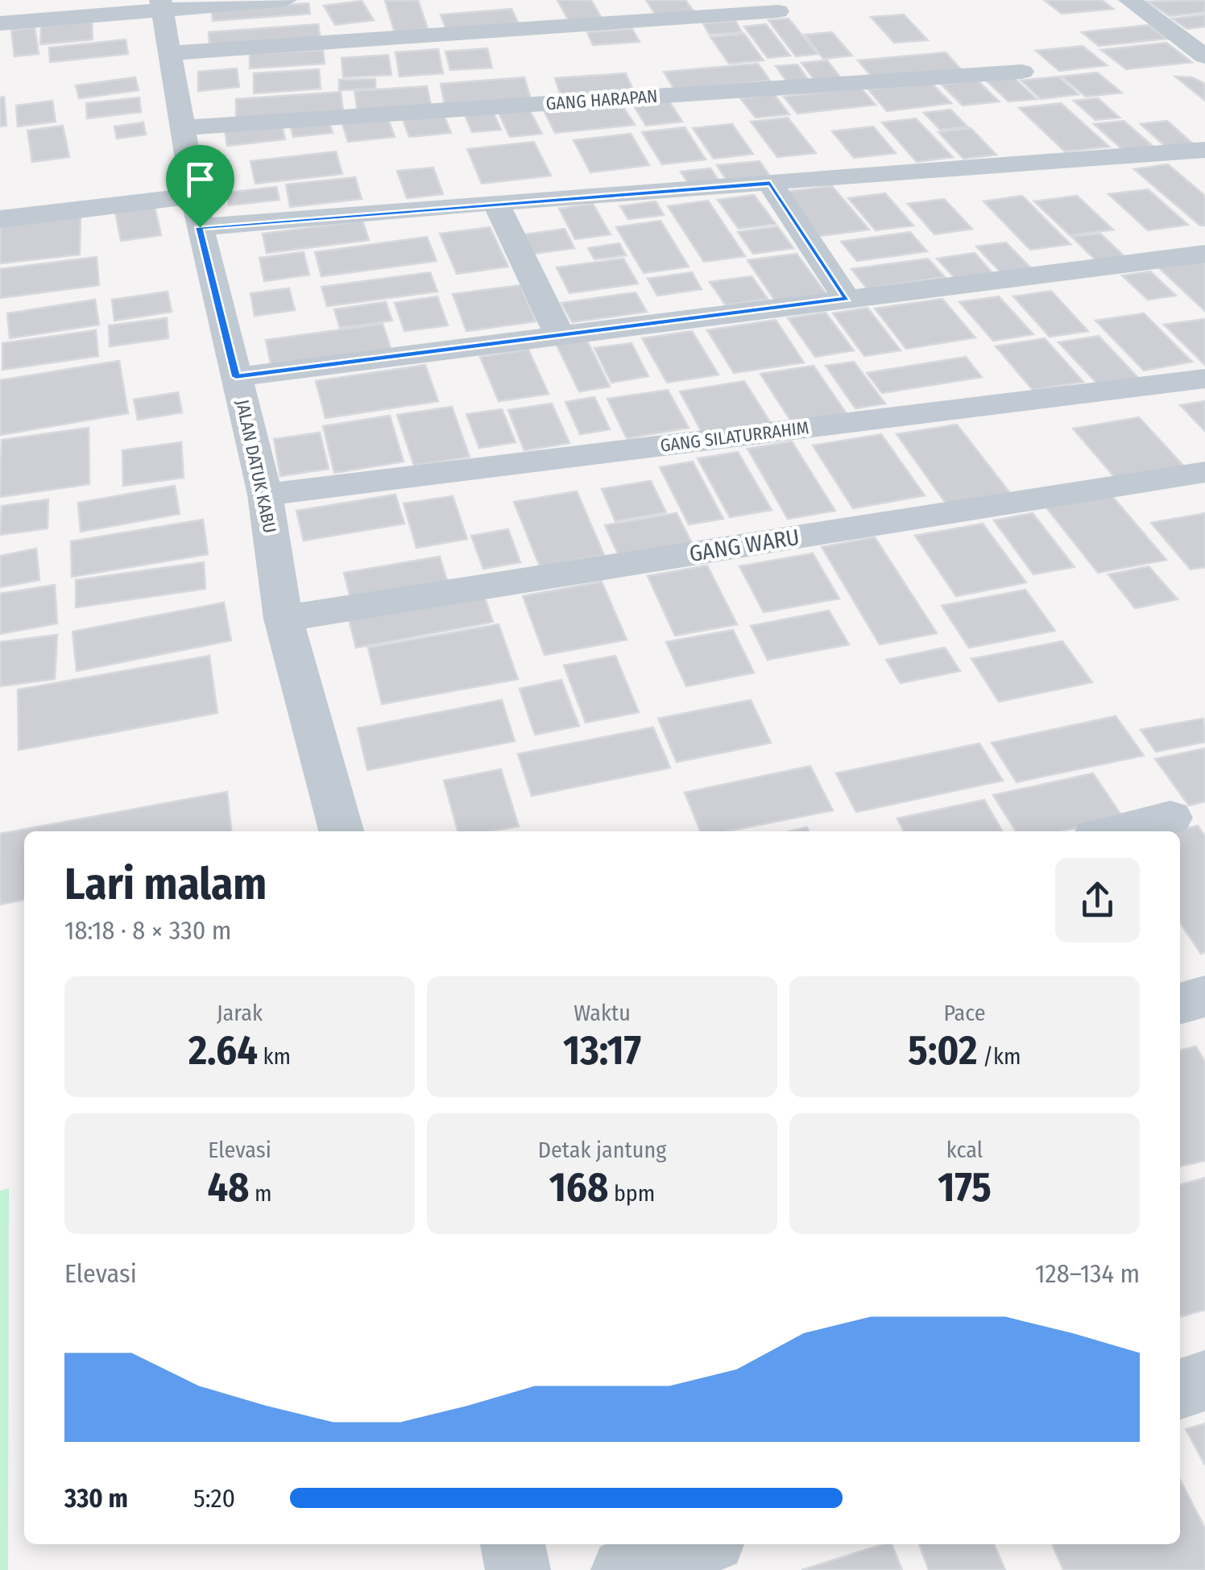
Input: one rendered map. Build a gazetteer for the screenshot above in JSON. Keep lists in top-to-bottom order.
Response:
{
  "streets": {
    "street": [
      "GANG HARAPAN",
      "GANG SILATURRAHIM",
      "JALAN DATUK KABU",
      "GANG WARU"
    ]
  },
  "crossings": [
    ["GANG HARAPAN", "JALAN DATUK KABU"],
    ["GANG SILATURRAHIM", "JALAN DATUK KABU"],
    ["JALAN DATUK KABU", "GANG WARU"]
  ],
  "page": {
    "heading": ["Lari malam", "18:18 · 8 × 330 m"],
    "stats": [
      ["Jarak", "2.64 km"],
      ["Waktu", "13:17"],
      ["Pace", "5:02 /km"],
      ["Elevasi", "48 m"],
      ["Detak jantung", "168 bpm"],
      ["kcal", "175"]
    ],
    "chart": ["Elevasi", "128–134 m"],
    "list": [
      {
        "name": "330 m",
        "note": "5:20"
      }
    ]
  }
}
